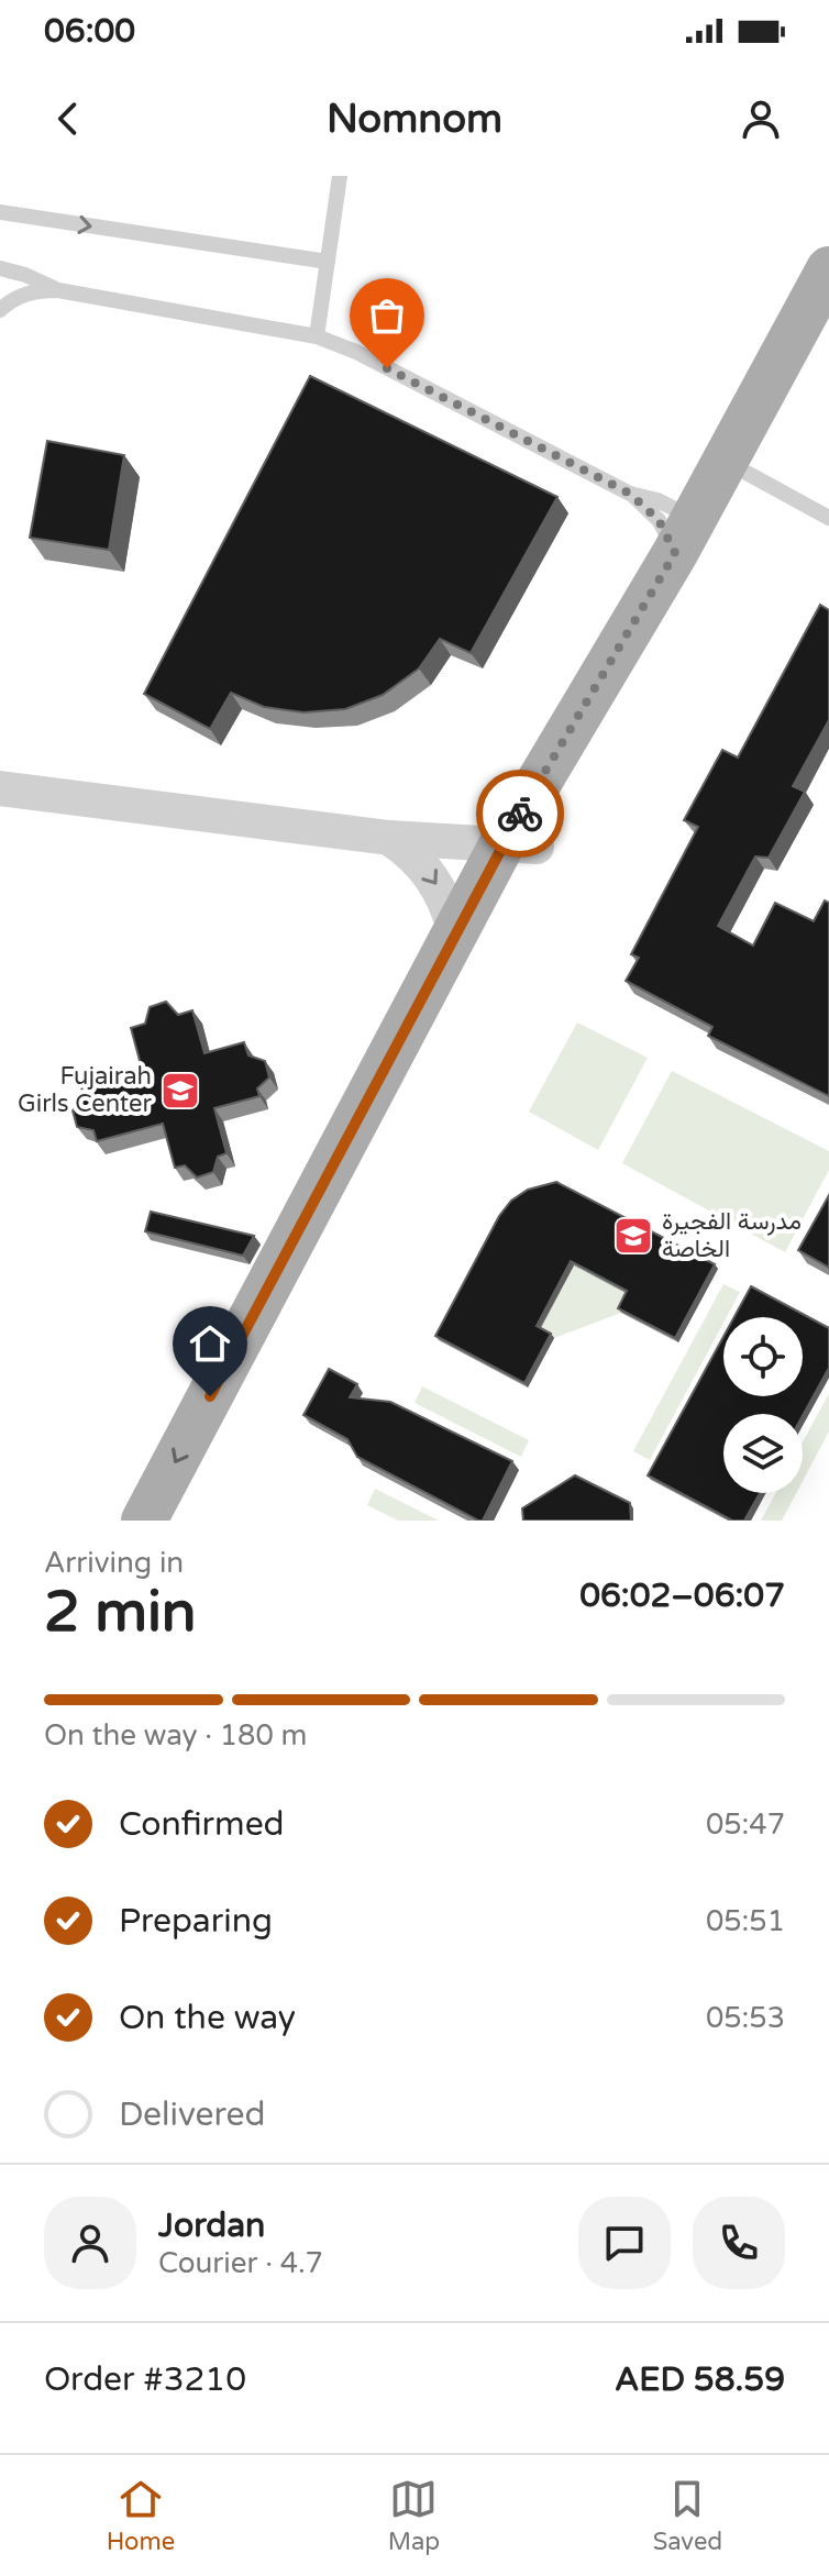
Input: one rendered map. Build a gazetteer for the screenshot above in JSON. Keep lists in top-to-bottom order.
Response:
{
  "places": {
    "school or university": ["Fujairah Girls Center", "مدرسة الفجيرة الخاصة"]
  },
  "page": {
    "status": "06:00",
    "header": "Nomnom",
    "heading": ["2 min", "Arriving in", "06:02–06:07"],
    "panel": [
      "Jordan",
      "Courier · 4.7",
      "Order #3210",
      "AED 58.59"
    ],
    "bar": "On the way · 180 m",
    "list": [
      ["Confirmed", "05:47"],
      ["Preparing", "05:51"],
      ["On the way", "05:53"],
      "Delivered"
    ],
    "tabs": ["Home", "Map", "Saved"]
  }
}
